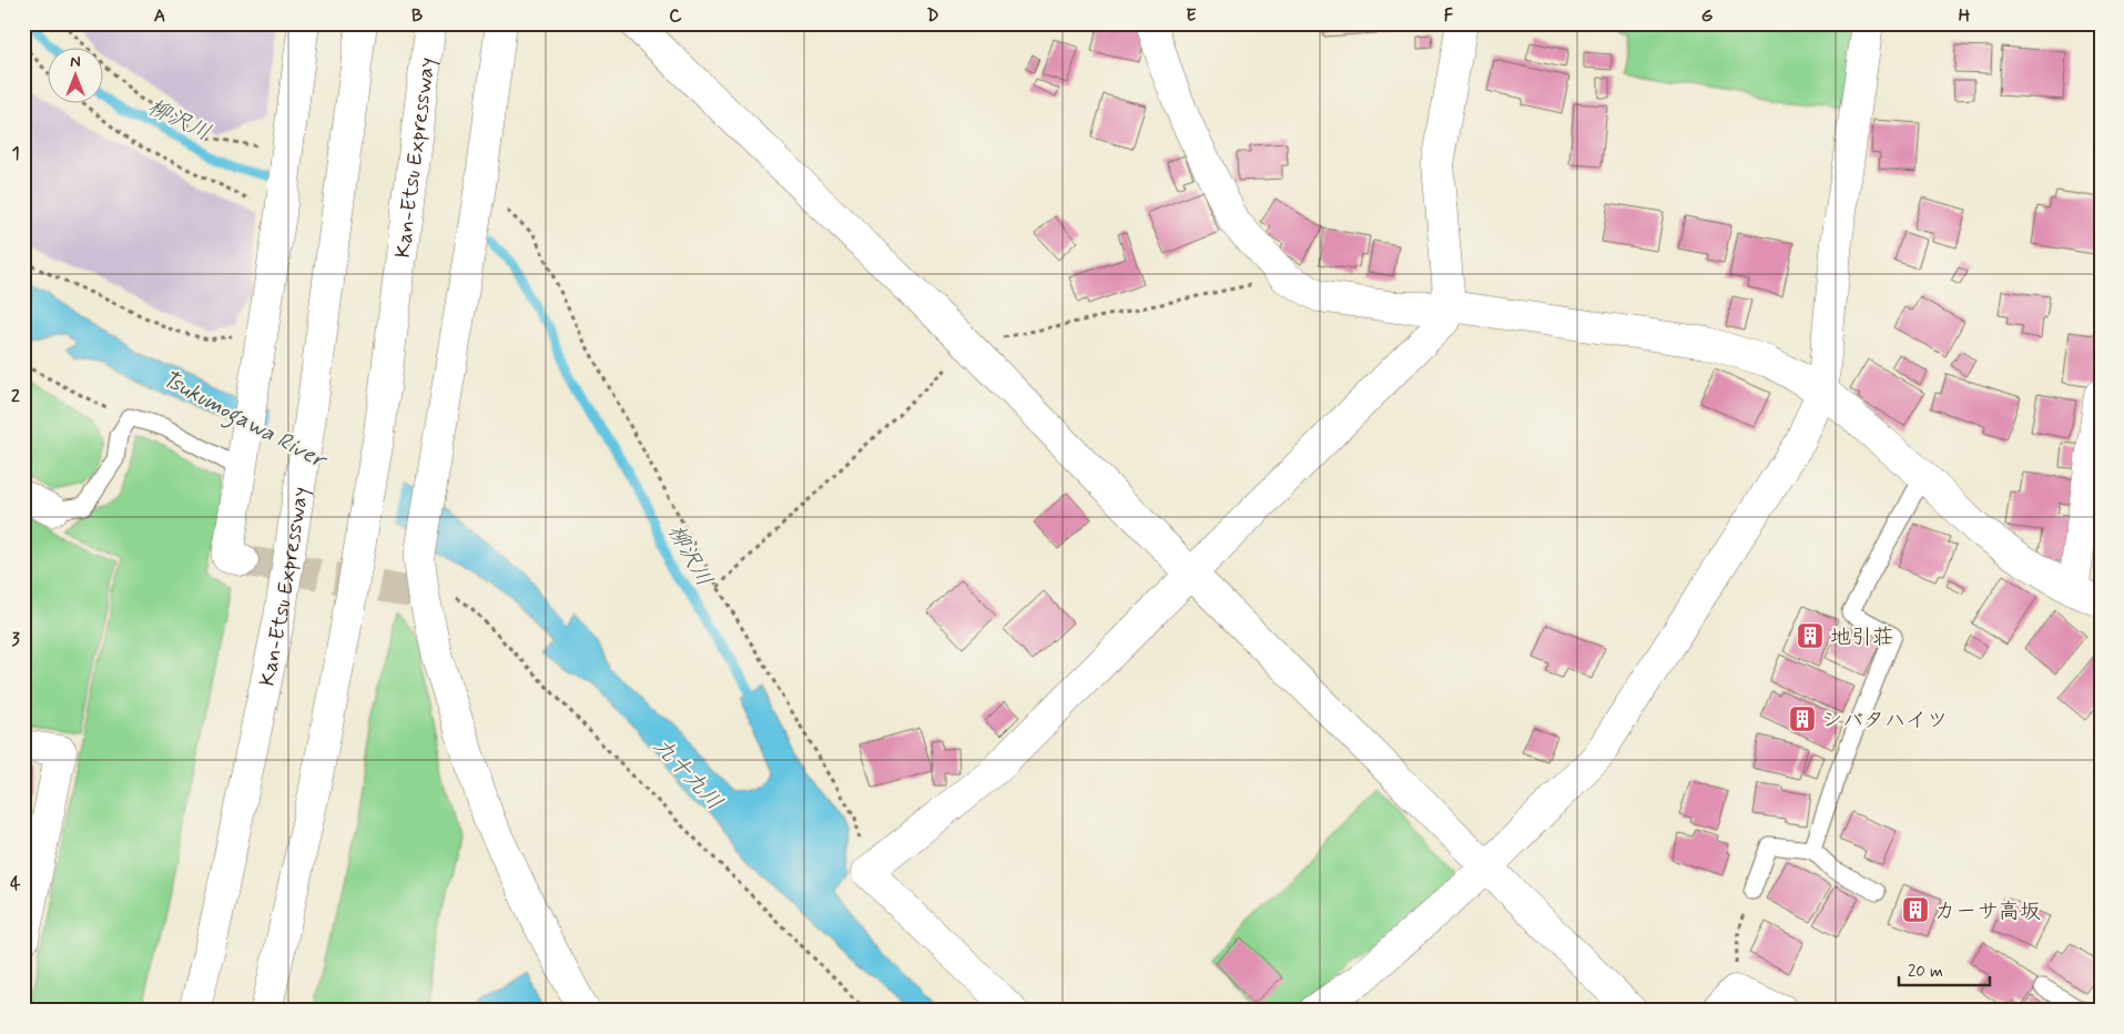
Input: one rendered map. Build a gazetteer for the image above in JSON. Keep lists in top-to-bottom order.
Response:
{
  "streets": {
    "main road": ["Kan-Etsu Expressway"]
  },
  "water": ["柳沢川", "Tsukumogawa River", "九十九川"],
  "places": {
    "building": ["地引荘", "シバタハイツ", "カーサ高坂"]
  },
  "scale_bar": "20 m",
  "north": "top",
  "grid": {
    "columns": [
      "A",
      "B",
      "C",
      "D",
      "E",
      "F",
      "G",
      "H"
    ],
    "rows": [
      "1",
      "2",
      "3",
      "4"
    ]
  }
}
